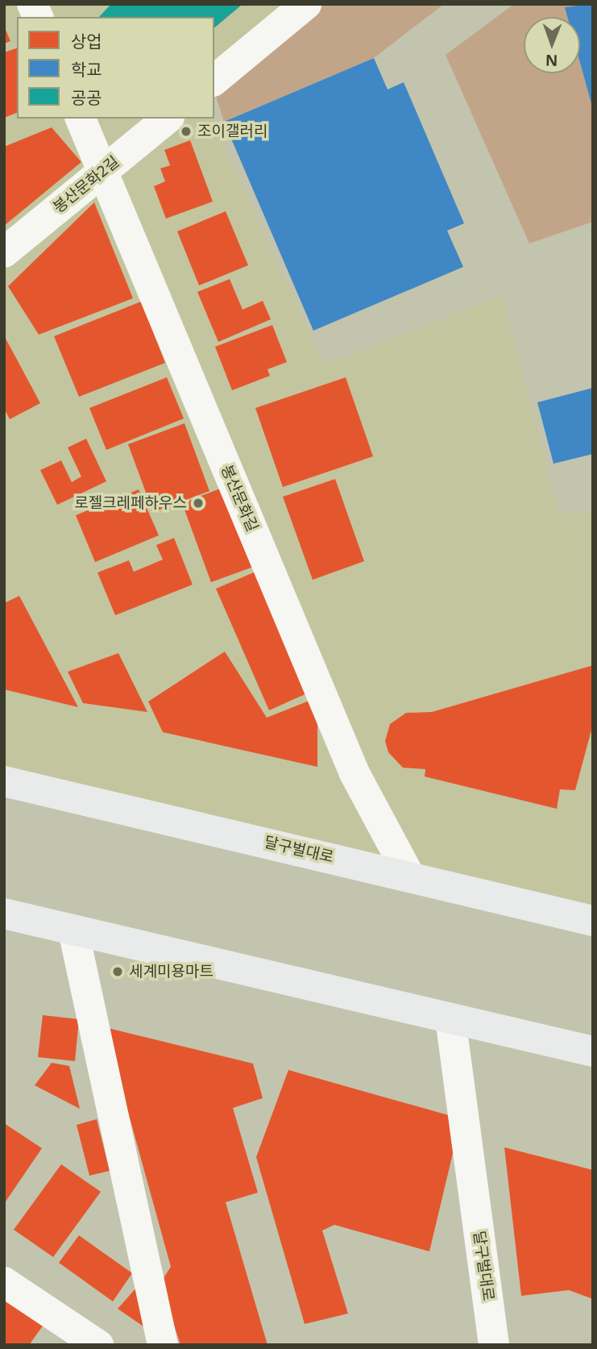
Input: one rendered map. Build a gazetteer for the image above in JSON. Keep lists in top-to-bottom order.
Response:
{
  "streets": {
    "main road": ["달구벌대로"],
    "street": ["봉산문화2길", "봉산문화길"]
  },
  "crossings": [
    ["봉산문화2길", "봉산문화길"],
    ["봉산문화길", "달구벌대로"]
  ],
  "places": ["조이갤러리", "로젤크레페하우스", "세계미용마트"],
  "legend": ["상업", "학교", "공공"],
  "north": "bottom"
}
